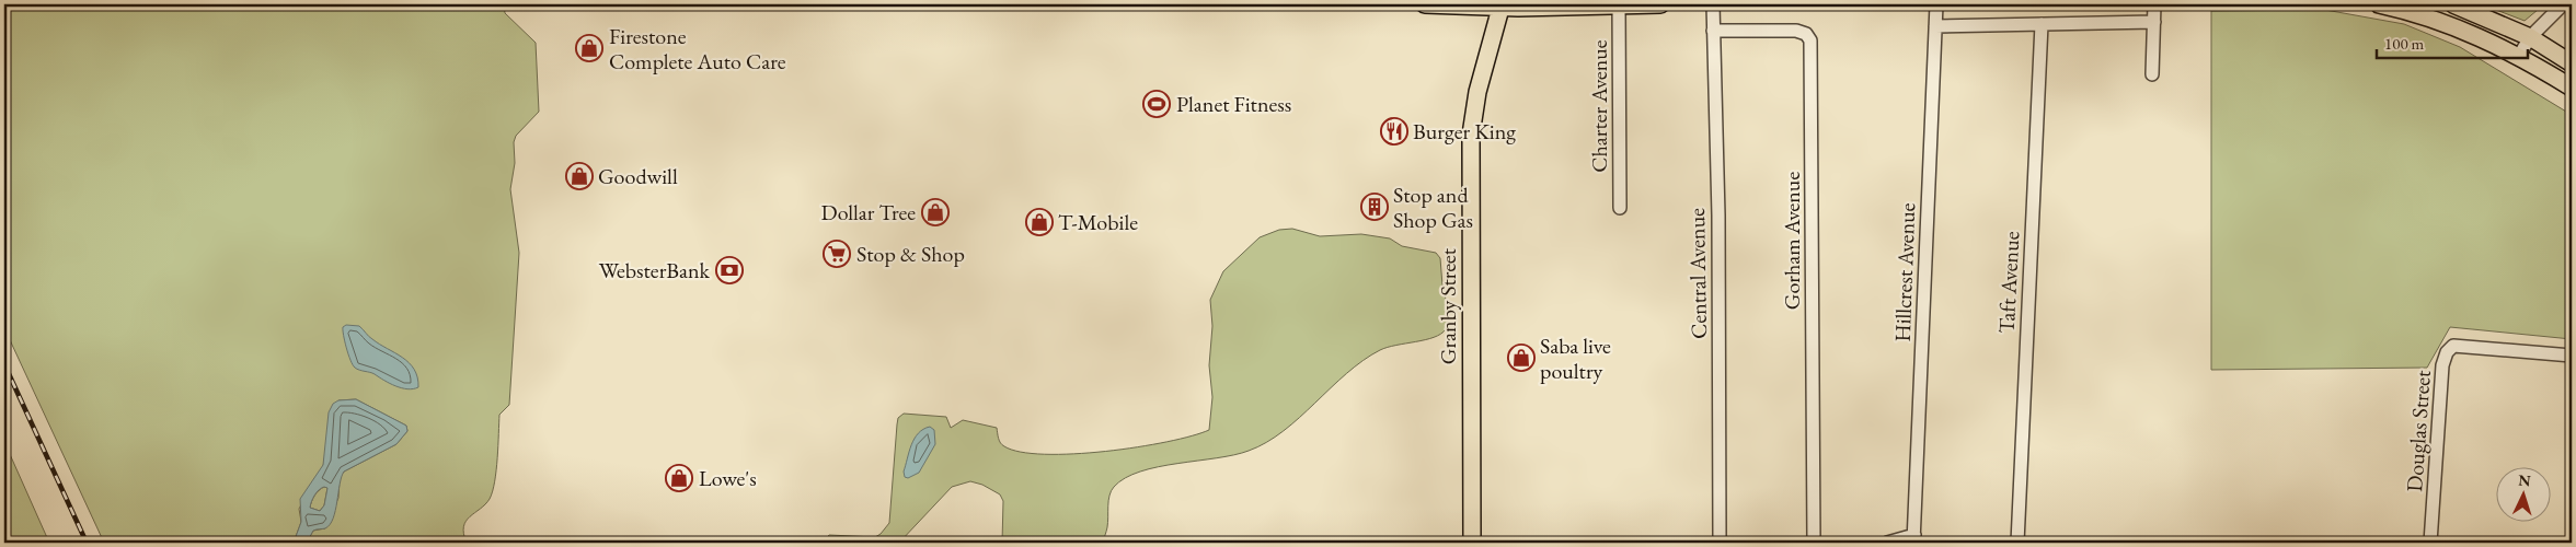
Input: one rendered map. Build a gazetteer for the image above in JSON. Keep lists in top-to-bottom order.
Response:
{
  "streets": {
    "main road": ["Granby Street"],
    "street": [
      "Charter Avenue",
      "Gorham Avenue",
      "Hillcrest Avenue",
      "Central Avenue",
      "Taft Avenue",
      "Douglas Street"
    ]
  },
  "crossings": [
    ["Gorham Avenue", "Central Avenue"]
  ],
  "places": {
    "shop": [
      "Firestone Complete Auto Care",
      "Goodwill",
      "Dollar Tree",
      "T-Mobile",
      "Saba live poultry",
      "Lowe's"
    ],
    "sports": ["Planet Fitness"],
    "restaurant": ["Burger King"],
    "building": ["Stop and Shop Gas"],
    "supermarket": ["Stop & Shop"],
    "bank": ["WebsterBank"]
  },
  "scale_bar": "100 m",
  "north": "top"
}
